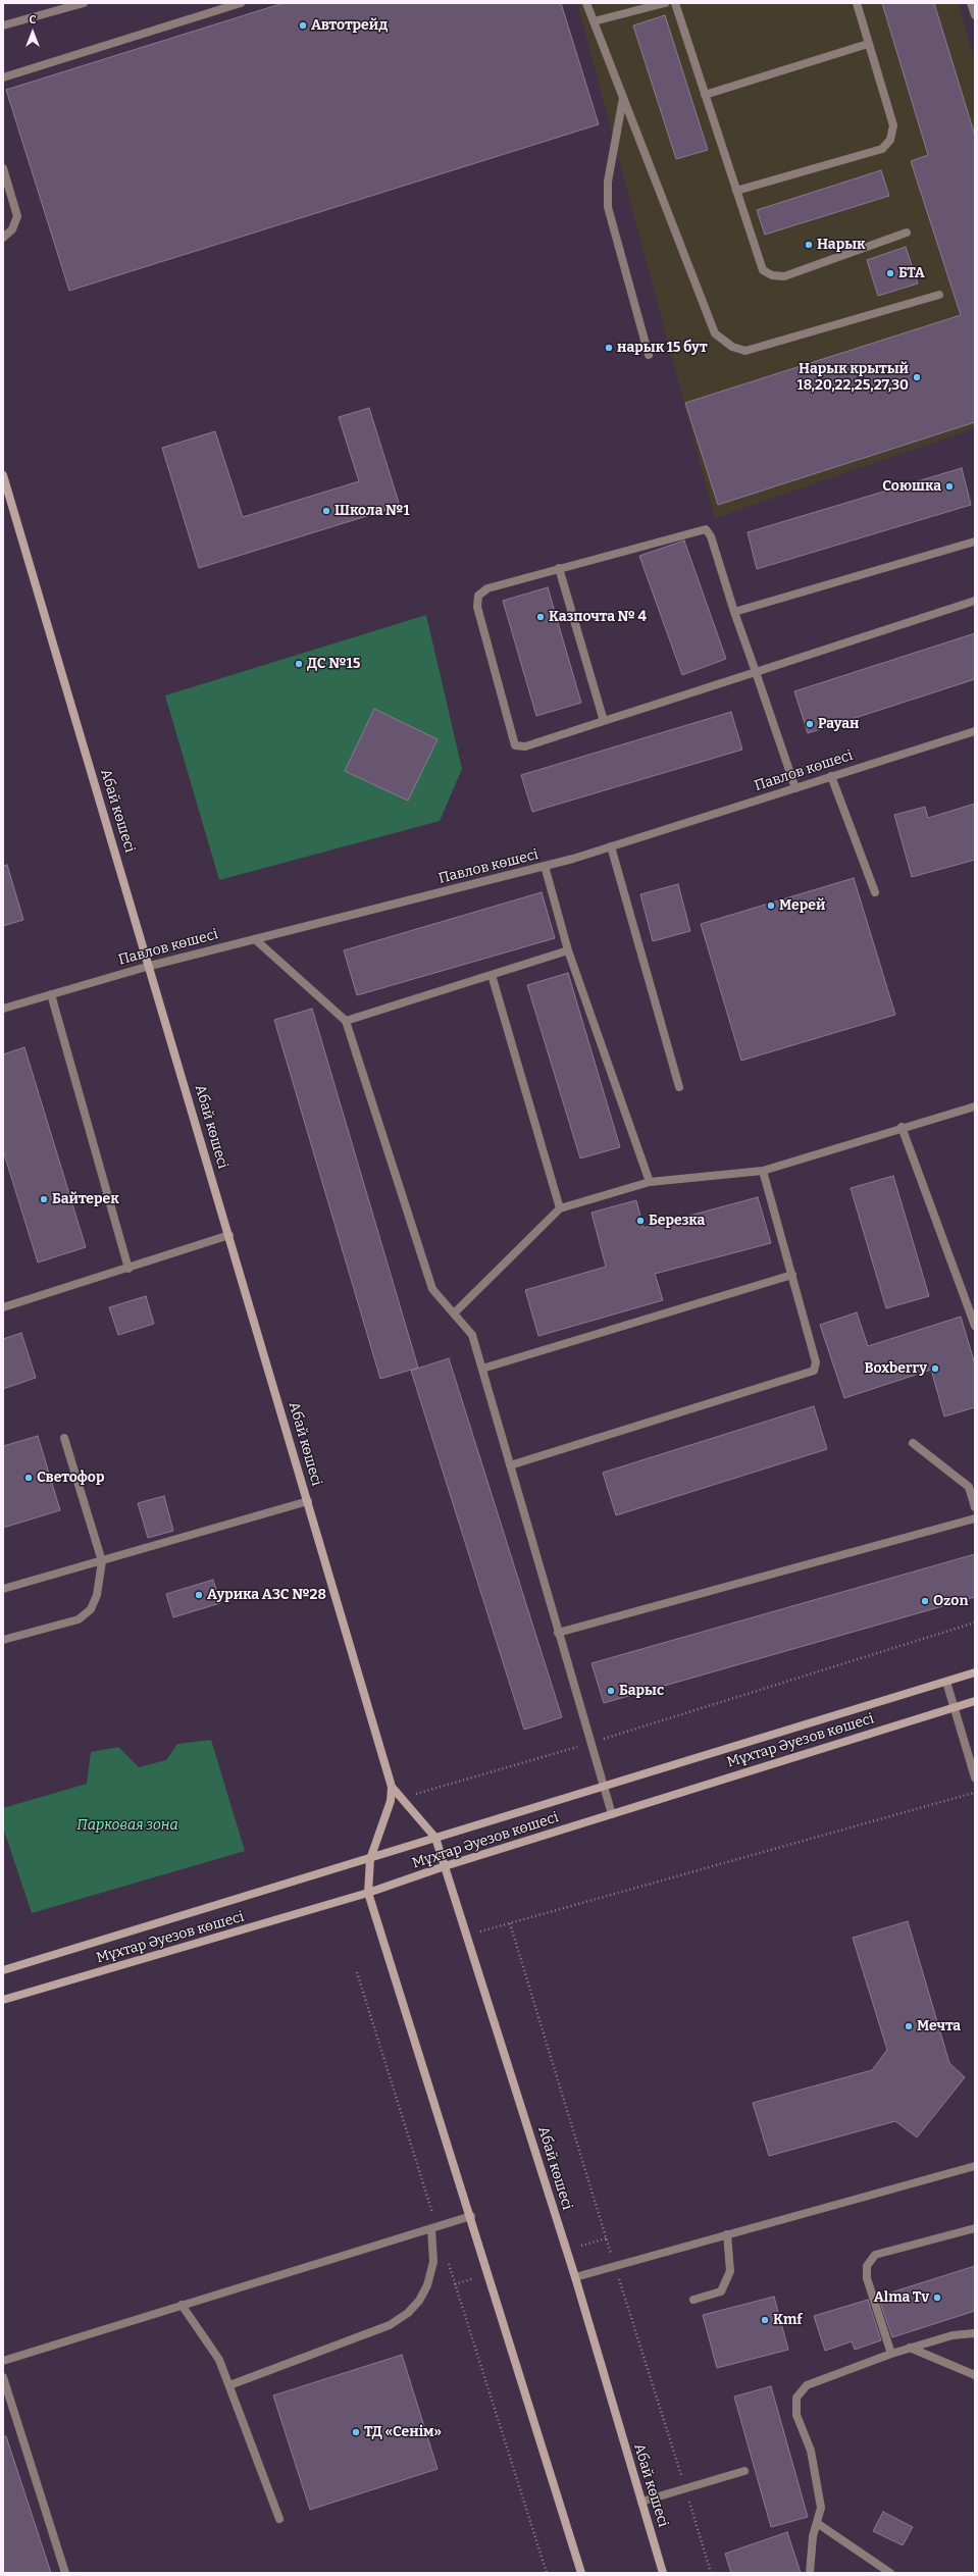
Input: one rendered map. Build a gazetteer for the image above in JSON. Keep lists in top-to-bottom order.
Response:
{
  "streets": {
    "main road": ["Абай көшесі", "Мұхтар Әуезов көшесі"],
    "street": ["Павлов көшесі"]
  },
  "crossings": [
    ["Павлов көшесі", "Абай көшесі"],
    ["Абай көшесі", "Мұхтар Әуезов көшесі"]
  ],
  "parks": ["Парковая зона"],
  "places": [
    "Автотрейд",
    "Нарык",
    "БТА",
    "нарык 15 бут",
    "Нарык крытый 18,20,22,25,27,30",
    "Союшка",
    "Школа №1",
    "Казпочта № 4",
    "ДС №15",
    "Рауан",
    "Мерей",
    "Байтерек",
    "Березка",
    "Boxberry",
    "Светофор",
    "Аурика АЗС №28",
    "Ozon",
    "Барыс",
    "Мечта",
    "Alma Tv",
    "Kmf",
    "ТД «Сенім»"
  ],
  "north": "top"
}
